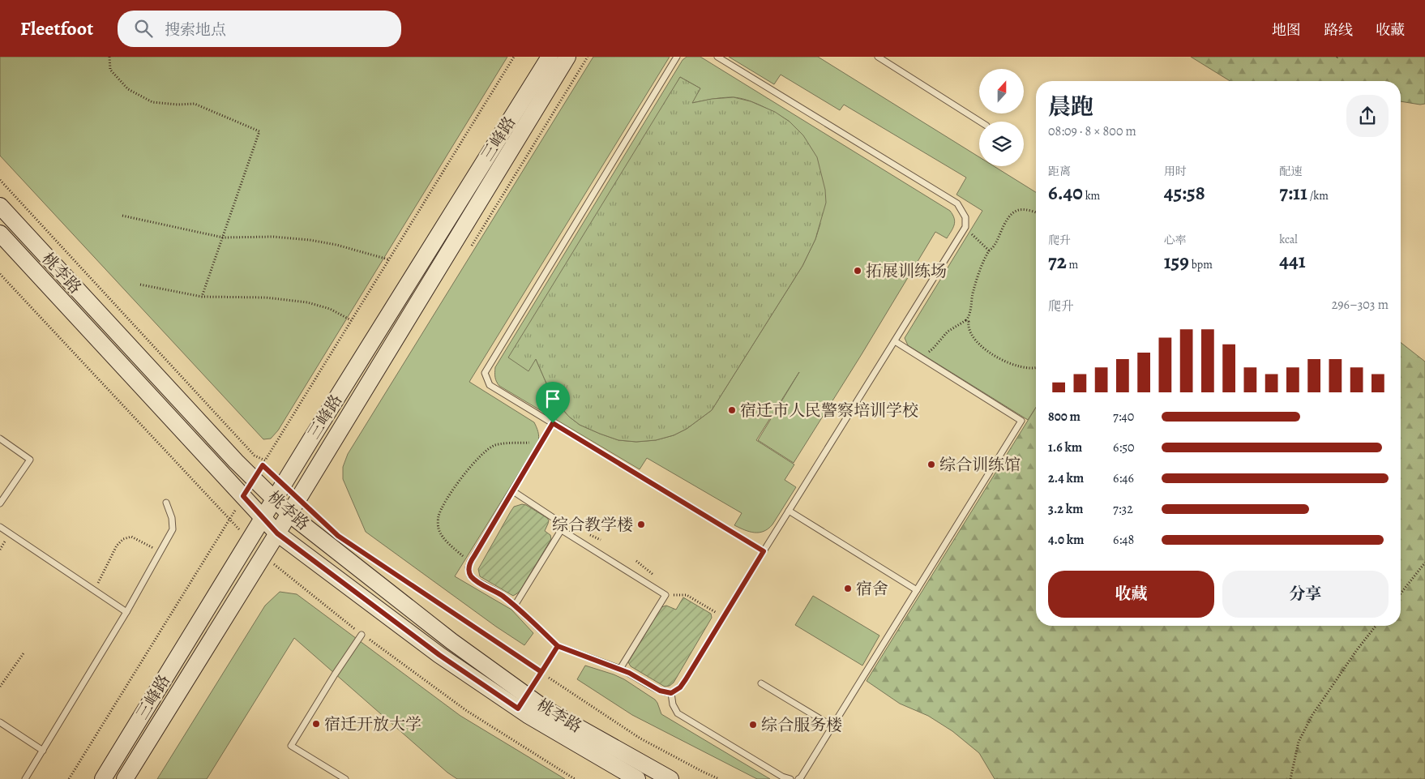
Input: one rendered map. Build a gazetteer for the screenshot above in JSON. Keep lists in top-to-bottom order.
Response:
{
  "streets": {
    "main road": ["三峰路", "桃李路"]
  },
  "crossings": [
    ["三峰路", "桃李路"]
  ],
  "places": [
    "拓展训练场",
    "宿迁市人民警察培训学校",
    "综合训练馆",
    "综合教学楼",
    "宿舍",
    "宿迁开放大学",
    "综合服务楼"
  ],
  "north": "top",
  "page": {
    "header": "Fleetfoot",
    "search": "搜索地点",
    "nav": ["地图", "路线", "收藏"],
    "heading": ["晨跑", "08:09 · 8 × 800 m"],
    "stats": [
      ["距离", "6.40 km"],
      ["用时", "45:58"],
      ["配速", "7:11 /km"],
      ["爬升", "72 m"],
      ["心率", "159 bpm"],
      ["kcal", "441"]
    ],
    "chart": ["爬升", "296–303 m"],
    "list": [
      {
        "name": "800 m",
        "note": "7:40"
      },
      {
        "name": "1.6 km",
        "note": "6:50"
      },
      {
        "name": "2.4 km",
        "note": "6:46"
      },
      {
        "name": "3.2 km",
        "note": "7:32"
      },
      {
        "name": "4.0 km",
        "note": "6:48"
      }
    ],
    "buttons": ["收藏", "分享"]
  }
}
